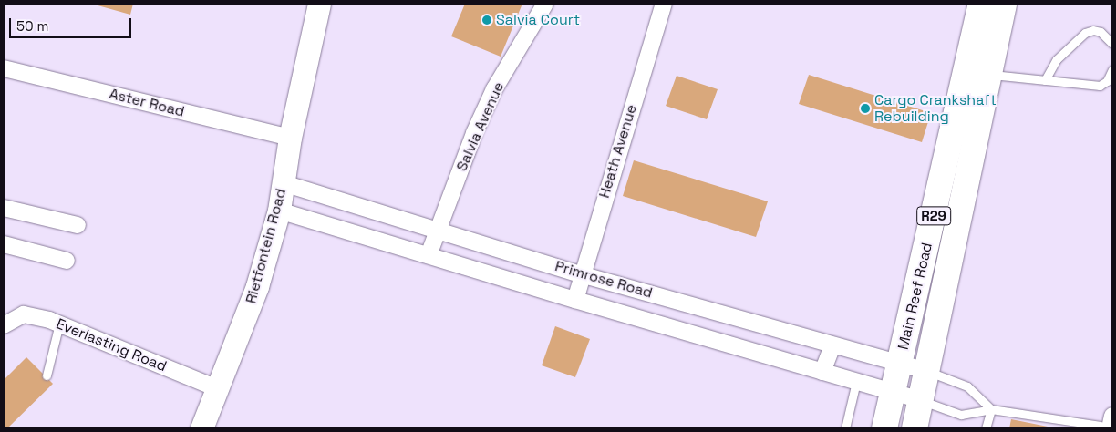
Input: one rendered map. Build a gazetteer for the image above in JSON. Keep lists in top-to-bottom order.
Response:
{
  "streets": {
    "main road": ["R29", "Main Reef Road"],
    "street": [
      "Aster Road",
      "Salvia Avenue",
      "Heath Avenue",
      "Rietfontein Road",
      "Primrose Road",
      "Everlasting Road"
    ]
  },
  "crossings": [
    ["Aster Road", "Rietfontein Road"],
    ["Salvia Avenue", "Primrose Road"],
    ["Heath Avenue", "Primrose Road"],
    ["Rietfontein Road", "Primrose Road"],
    ["Rietfontein Road", "Everlasting Road"],
    ["Primrose Road", "Main Reef Road"]
  ],
  "places": ["Salvia Court", "Cargo Crankshaft Rebuilding"],
  "scale_bar": "50 m"
}
